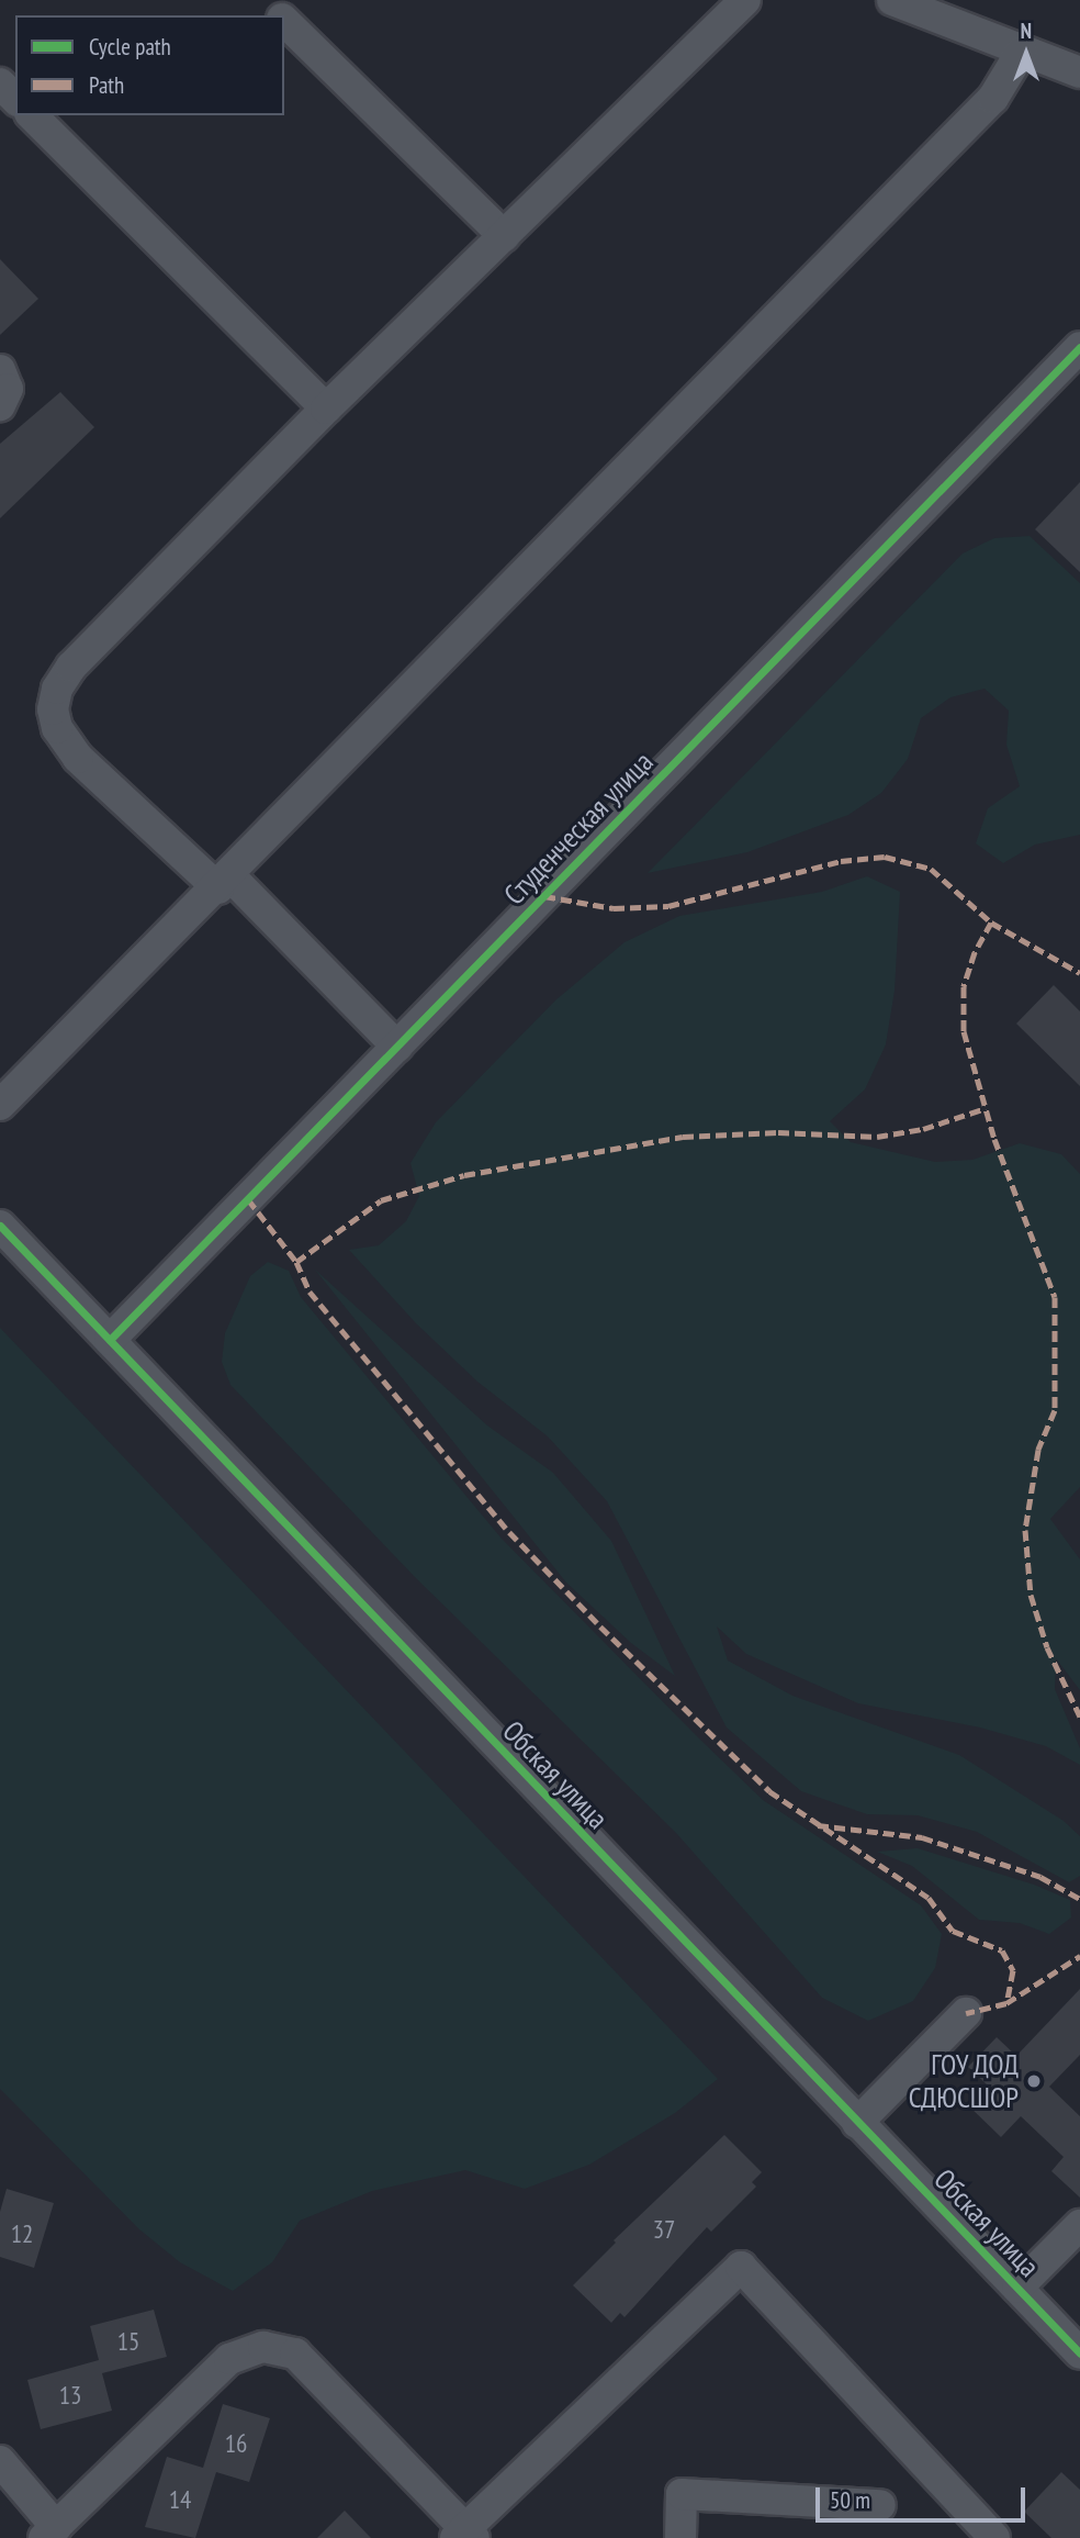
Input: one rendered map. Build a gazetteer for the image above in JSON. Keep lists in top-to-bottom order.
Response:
{
  "streets": {
    "street": ["Студенческая улица", "Обская улица"]
  },
  "crossings": [
    ["Студенческая улица", "Обская улица"]
  ],
  "places": ["ГОУ ДОД СДЮСШОР"],
  "house_numbers": [
    "37",
    "12",
    "15",
    "13",
    "16",
    "14"
  ],
  "legend": ["Cycle path", "Path"],
  "scale_bar": "50 m",
  "north": "top"
}
